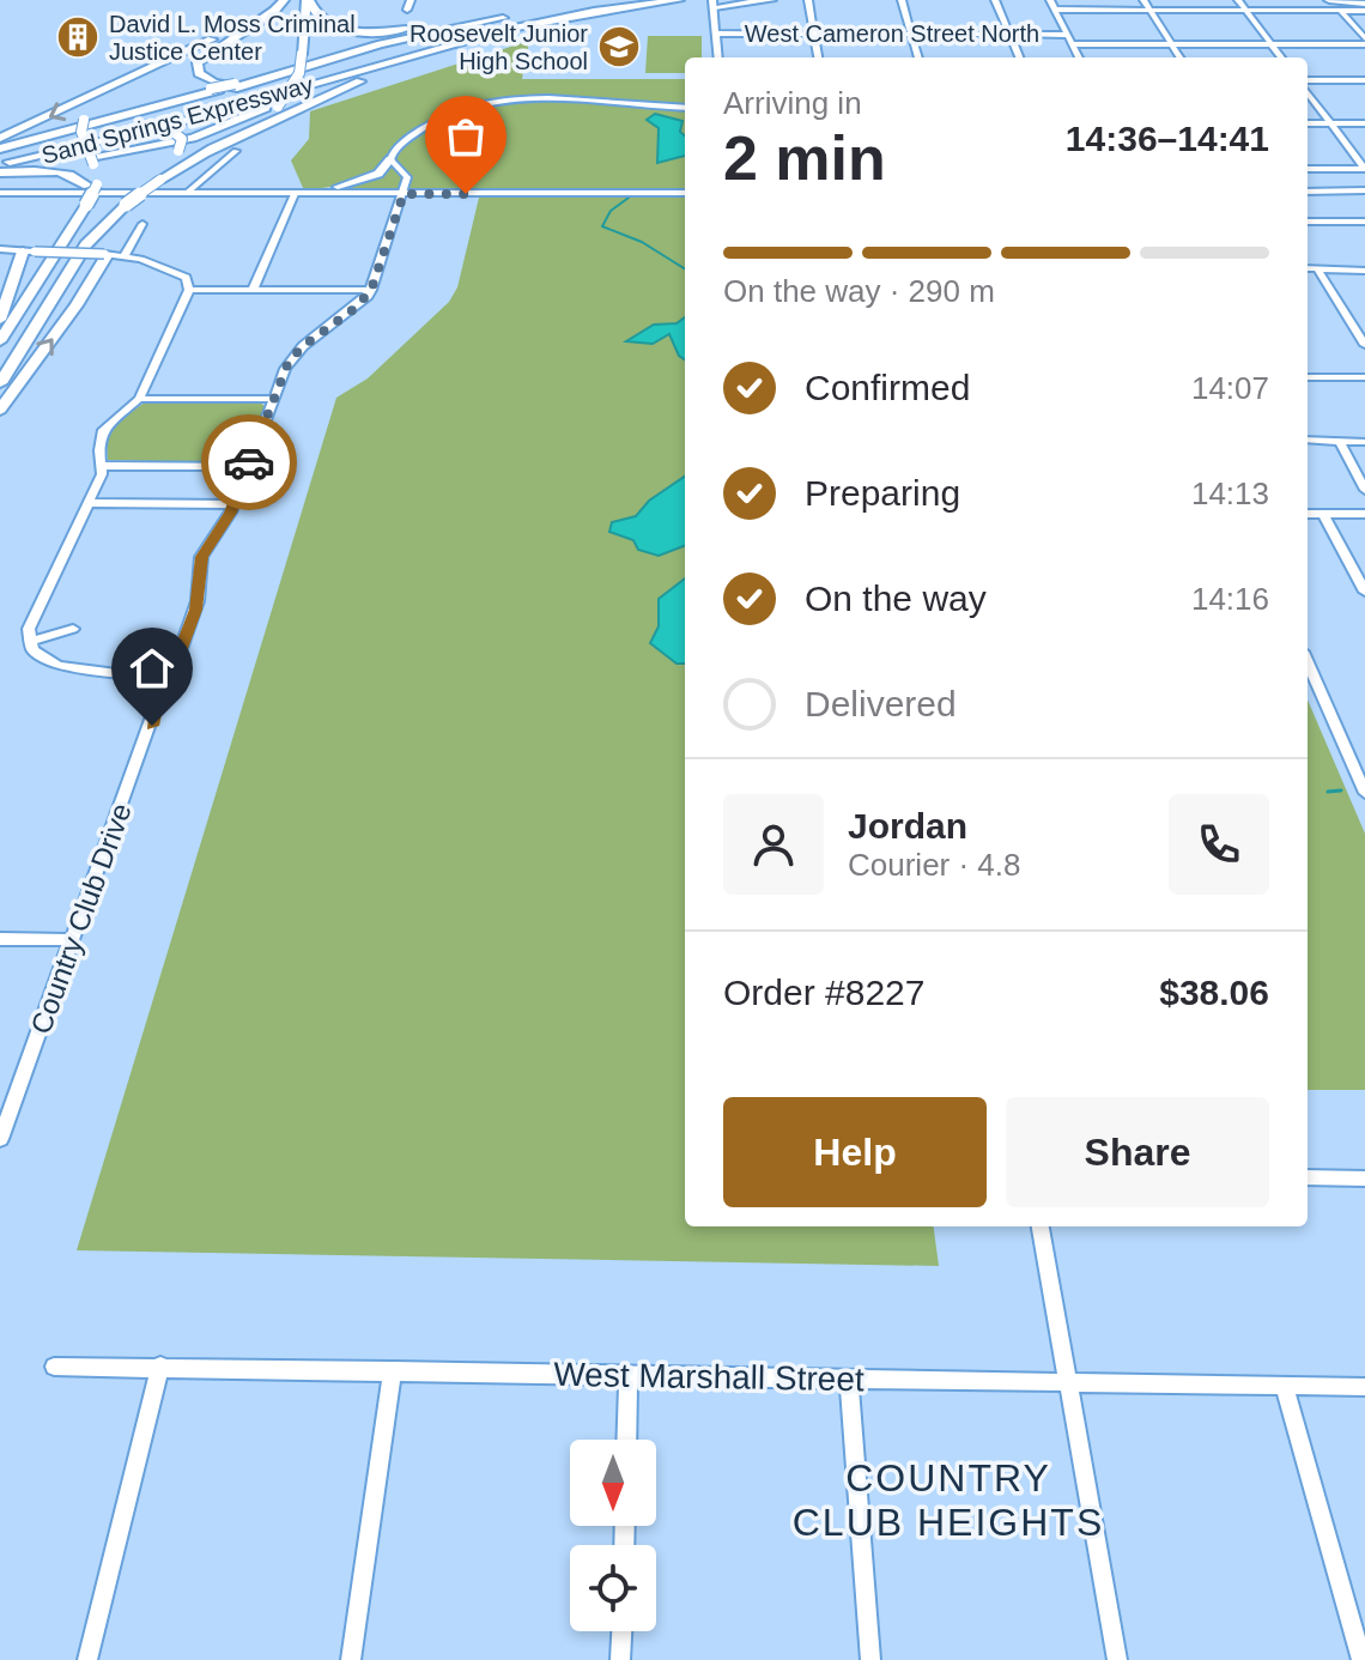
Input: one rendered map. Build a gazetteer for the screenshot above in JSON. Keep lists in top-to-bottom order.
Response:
{
  "streets": {
    "highway": ["Sand Springs Expressway"],
    "street": ["West Cameron Street North", "Country Club Drive", "West Marshall Street"]
  },
  "districts": ["COUNTRY CLUB HEIGHTS"],
  "places": {
    "building": ["David L. Moss Criminal Justice Center"],
    "school or university": ["Roosevelt Junior High School"]
  },
  "north": "bottom",
  "page": {
    "heading": ["2 min", "Arriving in", "14:36–14:41"],
    "panel": [
      "Jordan",
      "Courier · 4.8",
      "Order #8227",
      "$38.06"
    ],
    "bar": "On the way · 290 m",
    "list": [
      ["Confirmed", "14:07"],
      ["Preparing", "14:13"],
      ["On the way", "14:16"],
      "Delivered"
    ],
    "buttons": ["Help", "Share"]
  }
}
